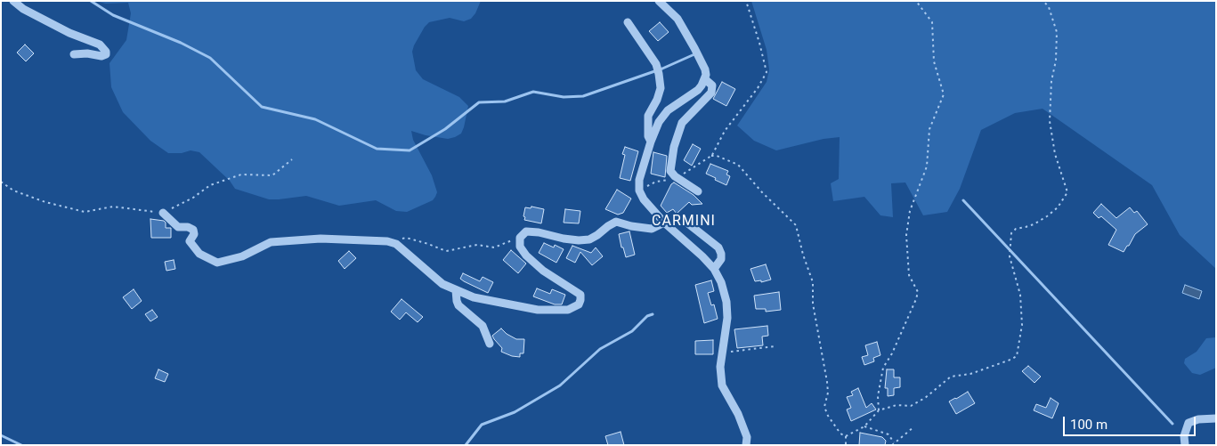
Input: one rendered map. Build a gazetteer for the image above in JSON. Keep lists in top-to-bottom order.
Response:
{
  "districts": ["CARMINI"],
  "scale_bar": "100 m"
}
